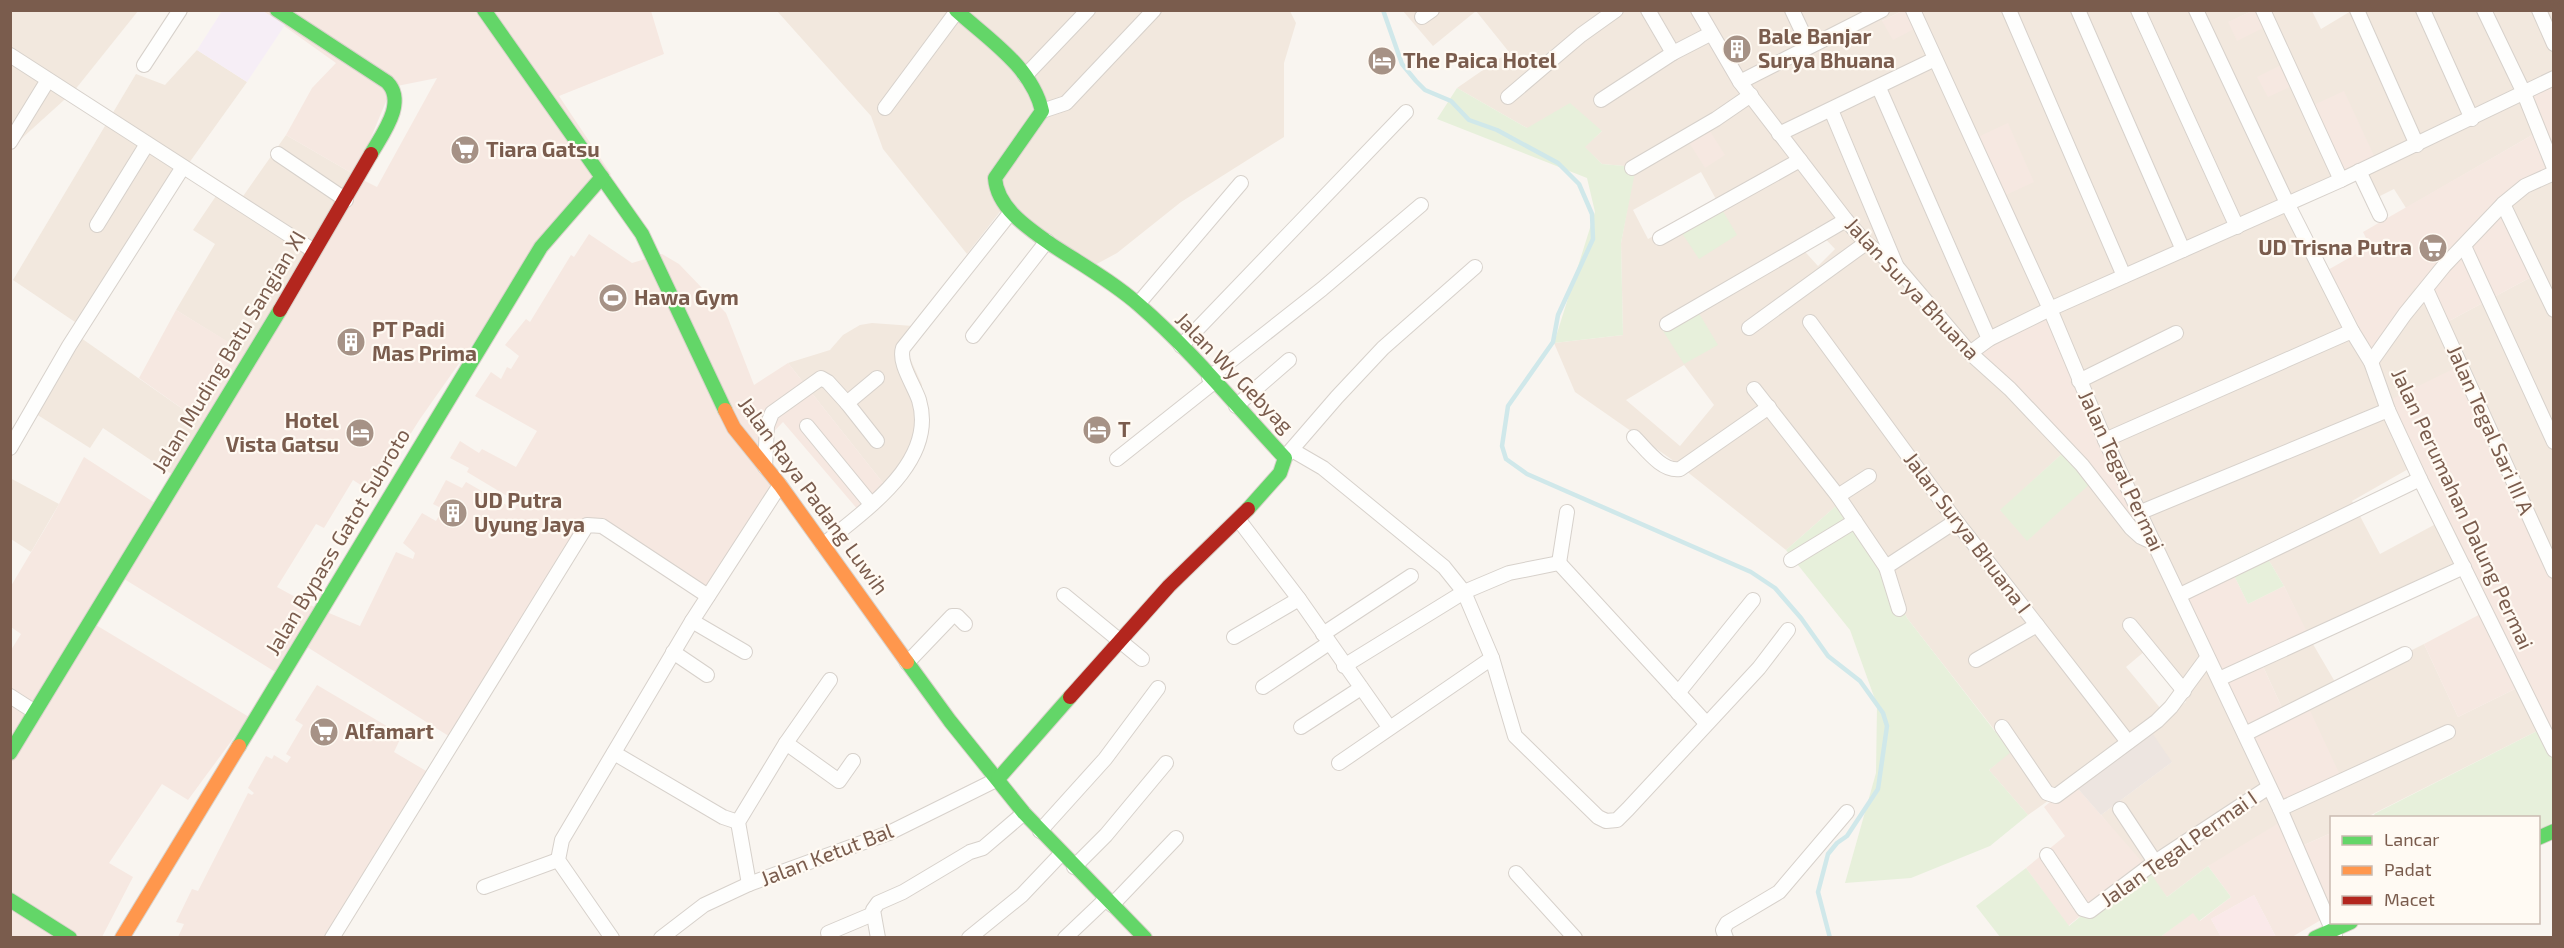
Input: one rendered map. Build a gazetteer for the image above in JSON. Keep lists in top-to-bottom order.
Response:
{
  "streets": {
    "street": [
      "Jalan Surya Bhuana",
      "Jalan Muding Batu Sangian XI",
      "Jalan Wy Gebyag",
      "Jalan Tegal Sari III A",
      "Jalan Tegal Permai",
      "Jalan Raya Padang Luwih",
      "Jalan Perumahan Dalung Permai",
      "Jalan Surya Bhuana I",
      "Jalan Bypass Gatot Subroto",
      "Jalan Tegal Permai I",
      "Jalan Ketut Bal"
    ]
  },
  "crossings": [
    ["Jalan Surya Bhuana", "Jalan Tegal Permai"],
    ["Jalan Wy Gebyag", "Jalan Raya Padang Luwih"],
    ["Jalan Wy Gebyag", "Jalan Ketut Bal"],
    ["Jalan Tegal Sari III A", "Jalan Perumahan Dalung Permai"],
    ["Jalan Tegal Permai", "Jalan Tegal Permai I"],
    ["Jalan Raya Padang Luwih", "Jalan Bypass Gatot Subroto"],
    ["Jalan Raya Padang Luwih", "Jalan Ketut Bal"]
  ],
  "places": {
    "building": ["Bale Banjar Surya Bhuana", "PT Padi Mas Prima", "UD Putra Uyung Jaya"],
    "hotel": ["The Paica Hotel", "T", "Hotel Vista Gatsu"],
    "supermarket": ["Tiara Gatsu", "UD Trisna Putra", "Alfamart"],
    "sports": ["Hawa Gym"]
  },
  "legend": ["Lancar", "Padat", "Macet"]
}
